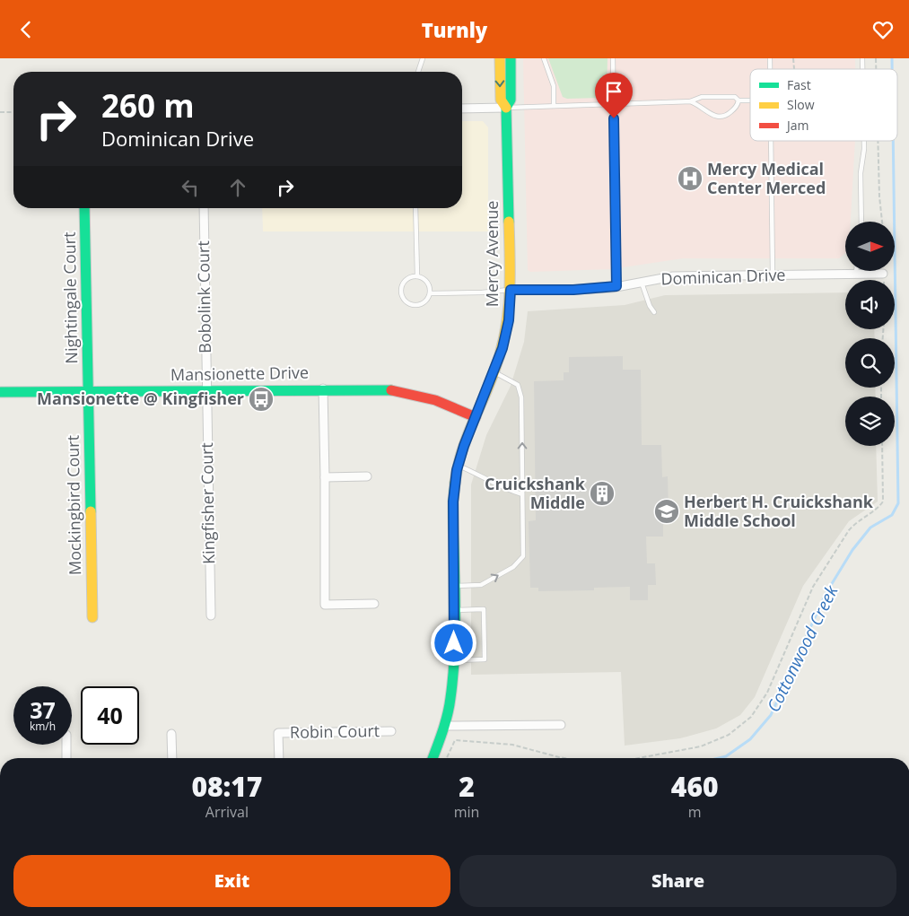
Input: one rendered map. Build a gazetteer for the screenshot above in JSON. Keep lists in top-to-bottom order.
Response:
{
  "streets": {
    "street": [
      "Mercy Avenue",
      "Dominican Drive",
      "Bobolink Court",
      "Nightingale Court",
      "Mansionette Drive",
      "Kingfisher Court",
      "Mockingbird Court",
      "Robin Court"
    ]
  },
  "crossings": [
    ["Mercy Avenue", "Dominican Drive"],
    ["Mercy Avenue", "Mansionette Drive"],
    ["Bobolink Court", "Mansionette Drive"],
    ["Bobolink Court", "Kingfisher Court"],
    ["Nightingale Court", "Mansionette Drive"],
    ["Nightingale Court", "Mockingbird Court"],
    ["Mansionette Drive", "Kingfisher Court"],
    ["Mansionette Drive", "Mockingbird Court"]
  ],
  "water": ["Cottonwood Creek"],
  "places": {
    "hospital": ["Mercy Medical Center Merced"],
    "bus stop": ["Mansionette @ Kingfisher"],
    "building": ["Cruickshank Middle"],
    "school or university": ["Herbert H. Cruickshank Middle School"]
  },
  "legend": ["Fast", "Slow", "Jam"],
  "north": "right",
  "page": {
    "header": "Turnly",
    "turn": ["260 m", "Dominican Drive"],
    "speed": "37 km/h",
    "limit": "40",
    "eta": [
      "08:17",
      "Arrival",
      "2",
      "min",
      "460",
      "m"
    ],
    "buttons": ["Exit", "Share"]
  }
}
